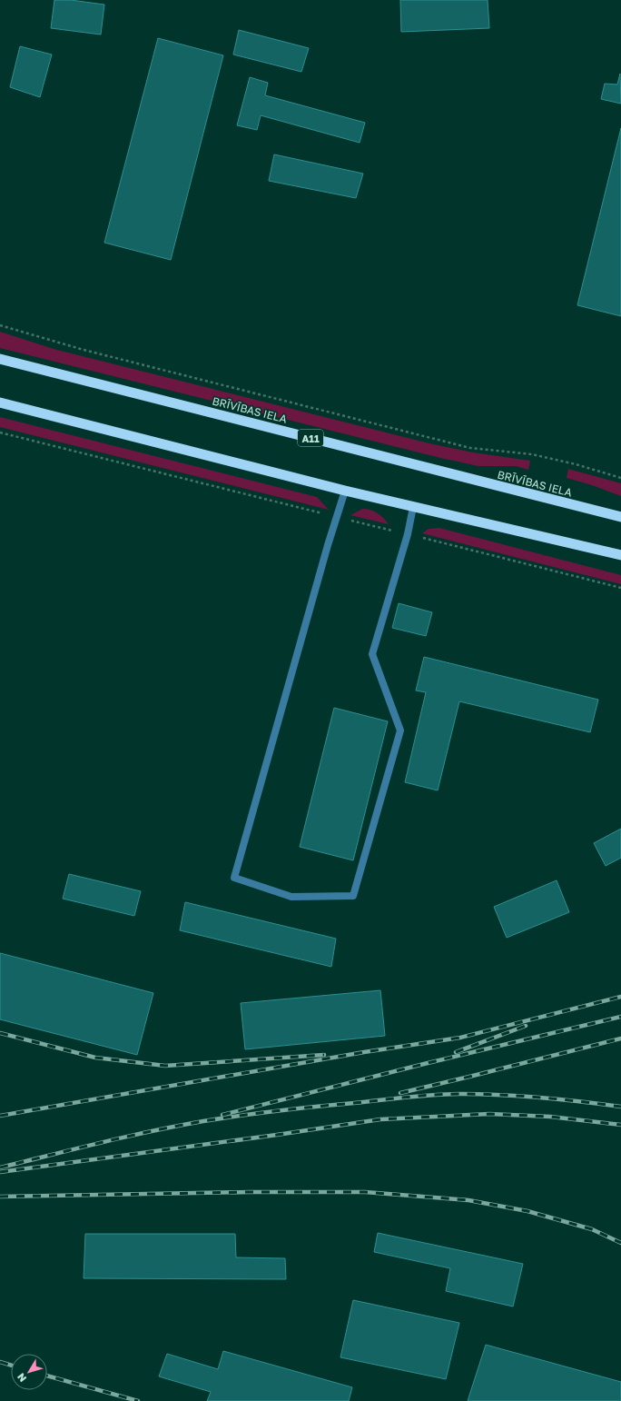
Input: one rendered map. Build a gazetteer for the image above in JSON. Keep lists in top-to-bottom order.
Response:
{
  "streets": {
    "highway": ["BRĪVĪBAS IELA", "A11"]
  },
  "north": "bottom left"
}
